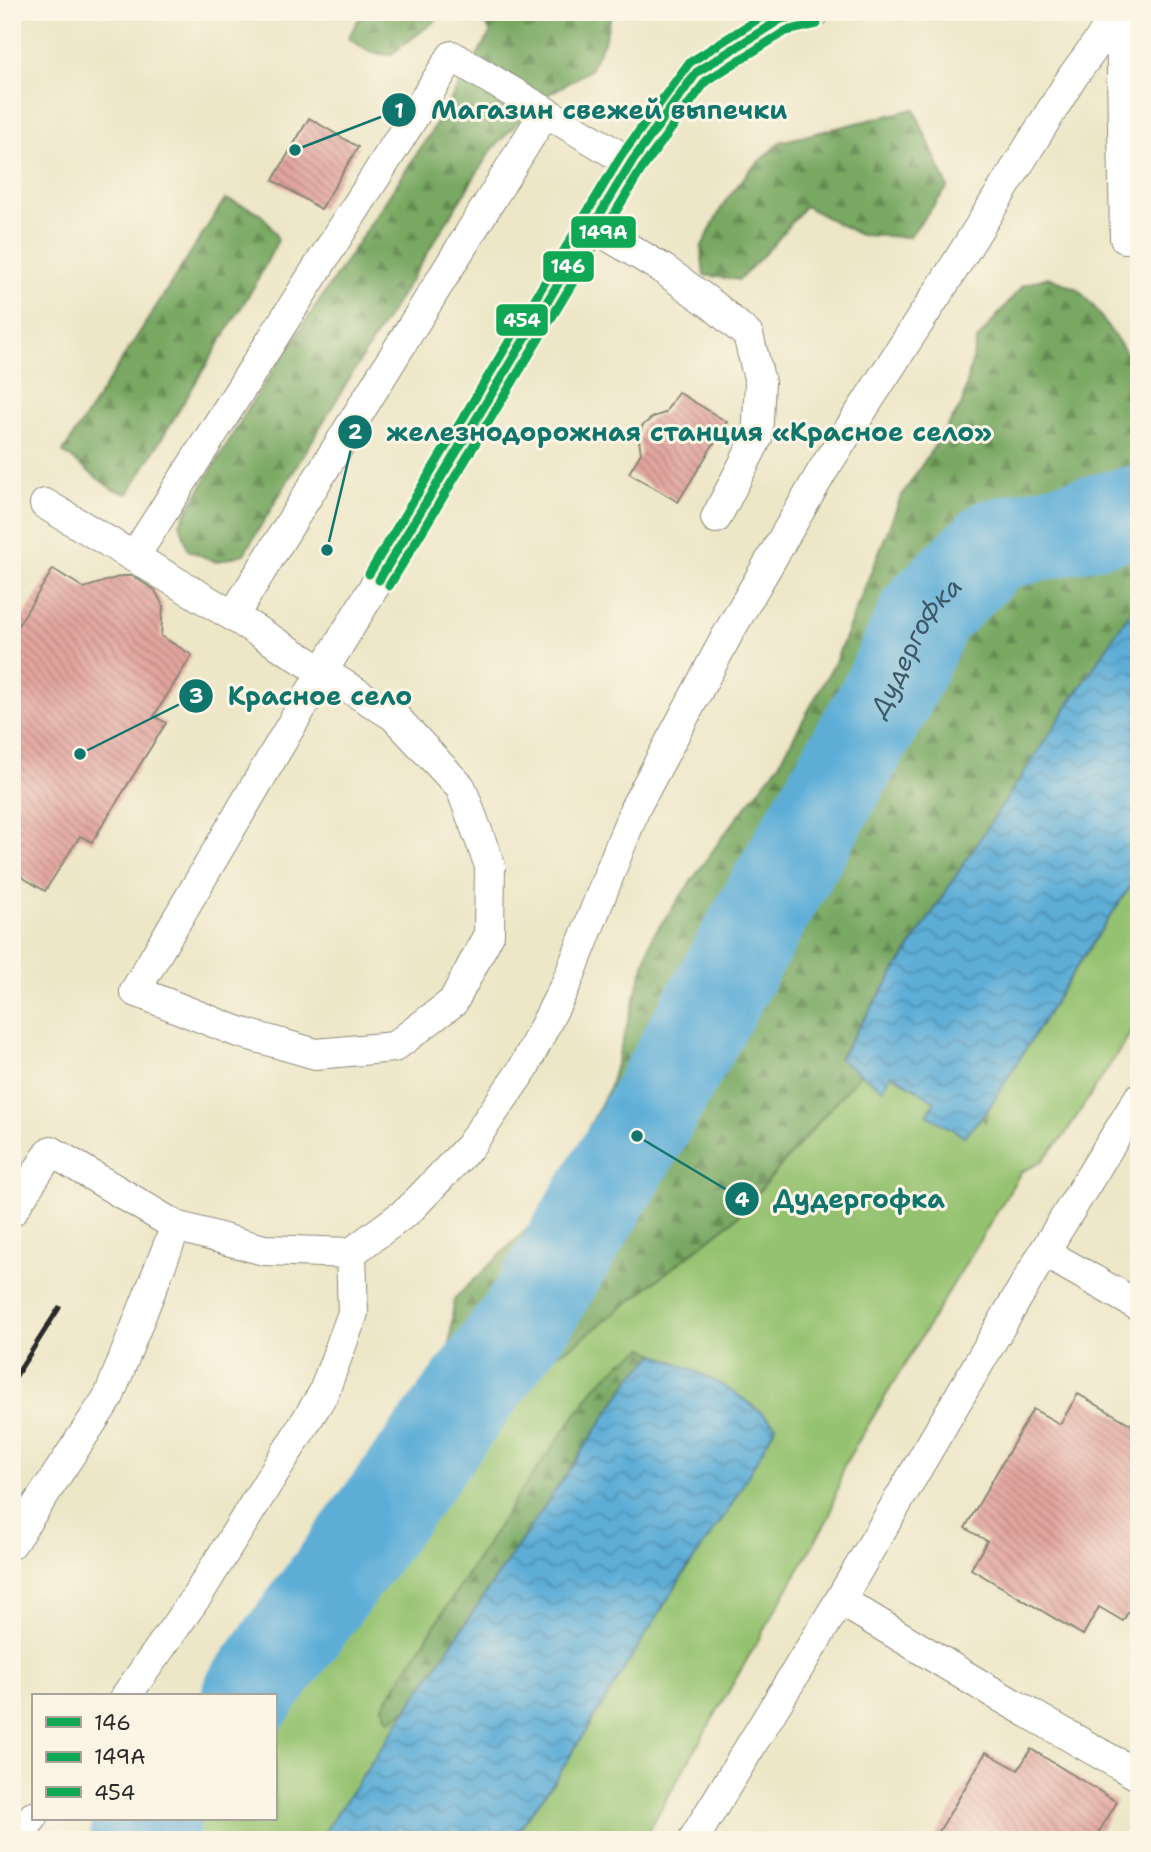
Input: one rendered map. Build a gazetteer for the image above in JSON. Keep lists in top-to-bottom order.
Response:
{
  "water": ["Дудергофка"],
  "places": [
    "Магазин свежей выпечки",
    "железнодорожная станция «Красное село»",
    "Красное село",
    "Дудергофка"
  ],
  "lines": ["transit line 146", "transit line 454", "transit line 149А"],
  "legend": ["146", "149А", "454"]
}
